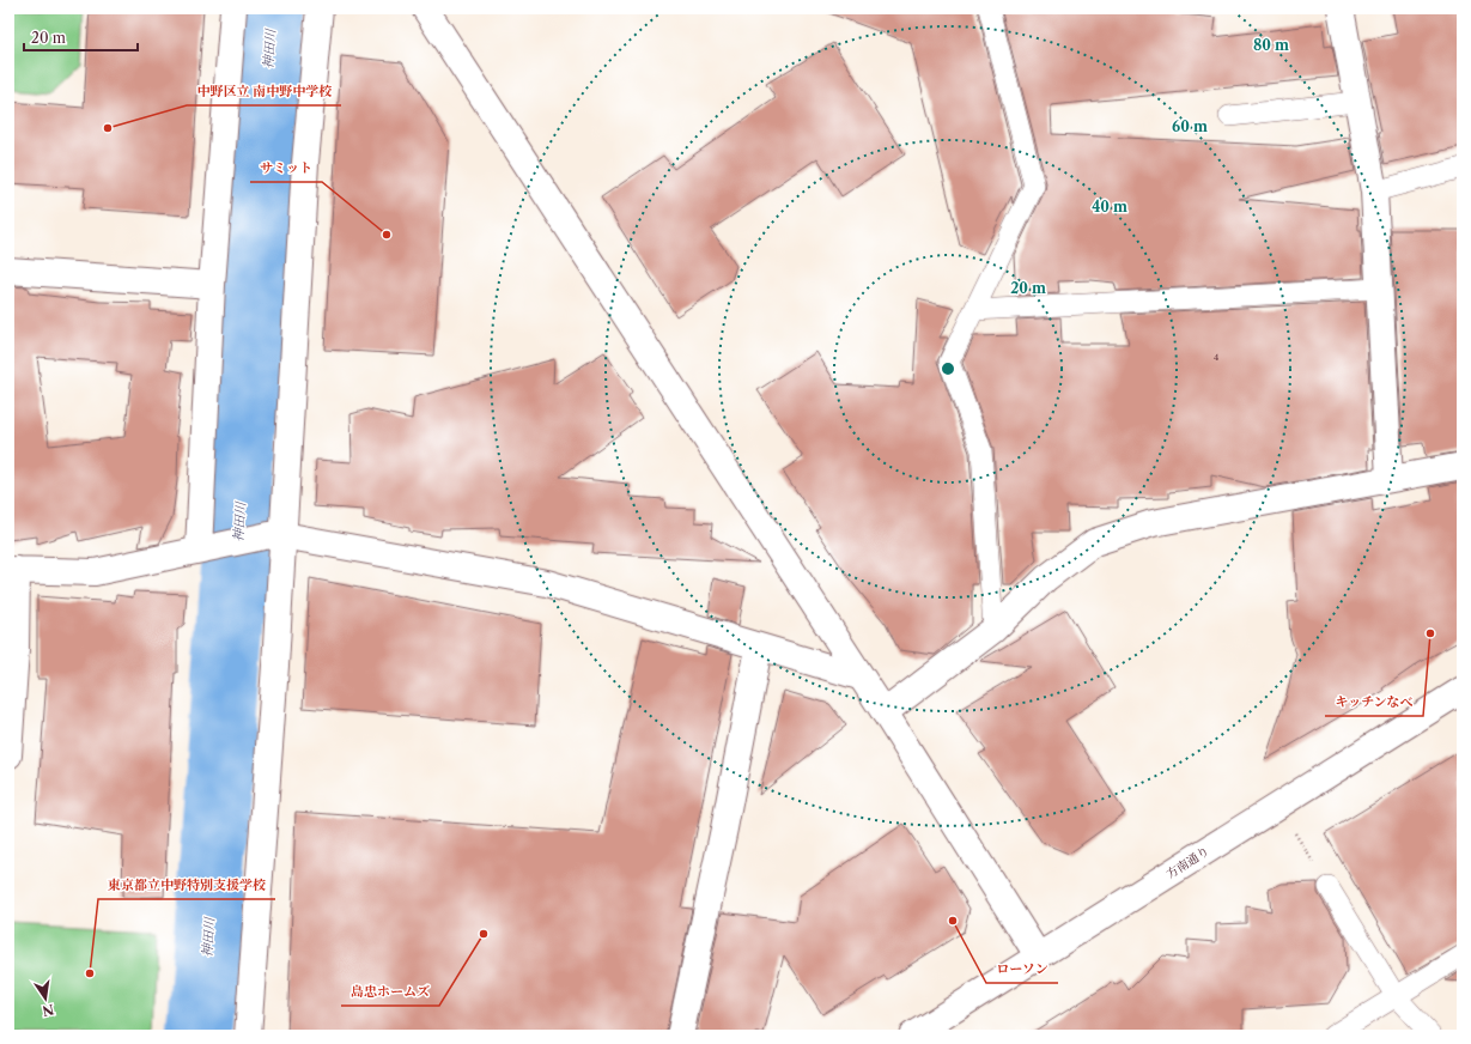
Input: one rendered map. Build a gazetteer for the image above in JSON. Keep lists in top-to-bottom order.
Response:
{
  "streets": {
    "street": ["方南通り"]
  },
  "water": ["神田川"],
  "places": [
    "中野区立 南中野中学校",
    "サミット",
    "キッチンなべ",
    "ローソン",
    "島忠ホームズ",
    "東京都立中野特別支援学校"
  ],
  "house_numbers": ["4"],
  "scale_bar": "20 m",
  "north": "bottom",
  "rings": [
    "80 m",
    "60 m",
    "40 m",
    "20 m"
  ]
}
